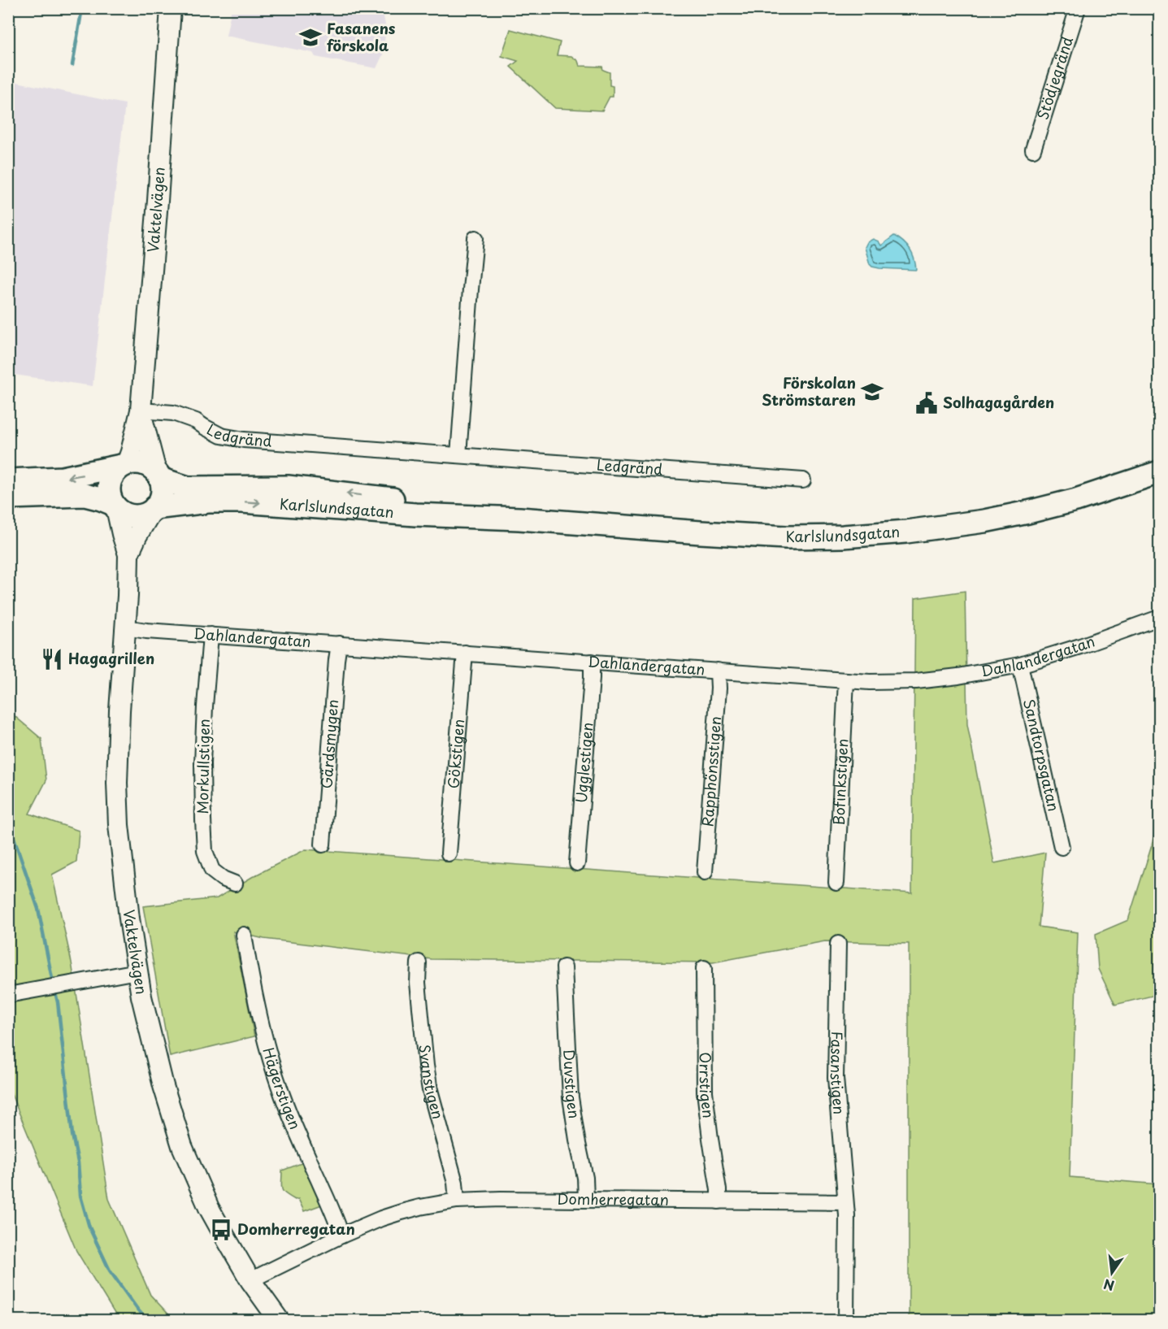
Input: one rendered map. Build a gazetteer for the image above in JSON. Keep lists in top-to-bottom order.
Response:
{
  "streets": {
    "main road": ["Karlslundsgatan"],
    "street": [
      "Stödjegränd",
      "Vaktelvägen",
      "Ledgränd",
      "Dahlandergatan",
      "Gärdsmygen",
      "Gökstigen",
      "Sandtorpsgatan",
      "Ugglestigen",
      "Morkullstigen",
      "Rapphönsstigen",
      "Bofinkstigen",
      "Fasanstigen",
      "Svanstigen",
      "Duvstigen",
      "Orrstigen",
      "Hägerstigen",
      "Domherregatan"
    ]
  },
  "crossings": [
    ["Vaktelvägen", "Ledgränd"],
    ["Vaktelvägen", "Karlslundsgatan"],
    ["Vaktelvägen", "Dahlandergatan"],
    ["Vaktelvägen", "Domherregatan"],
    ["Dahlandergatan", "Gärdsmygen"],
    ["Dahlandergatan", "Gökstigen"],
    ["Dahlandergatan", "Sandtorpsgatan"],
    ["Dahlandergatan", "Ugglestigen"],
    ["Dahlandergatan", "Morkullstigen"],
    ["Dahlandergatan", "Rapphönsstigen"],
    ["Dahlandergatan", "Bofinkstigen"],
    ["Fasanstigen", "Domherregatan"],
    ["Svanstigen", "Domherregatan"],
    ["Duvstigen", "Domherregatan"],
    ["Orrstigen", "Domherregatan"],
    ["Hägerstigen", "Domherregatan"]
  ],
  "places": {
    "school or university": ["Fasanens förskola", "Förskolan Strömstaren"],
    "public building": ["Solhagagården"],
    "restaurant": ["Hagagrillen"],
    "bus stop": ["Domherregatan"]
  },
  "north": "bottom"
}
